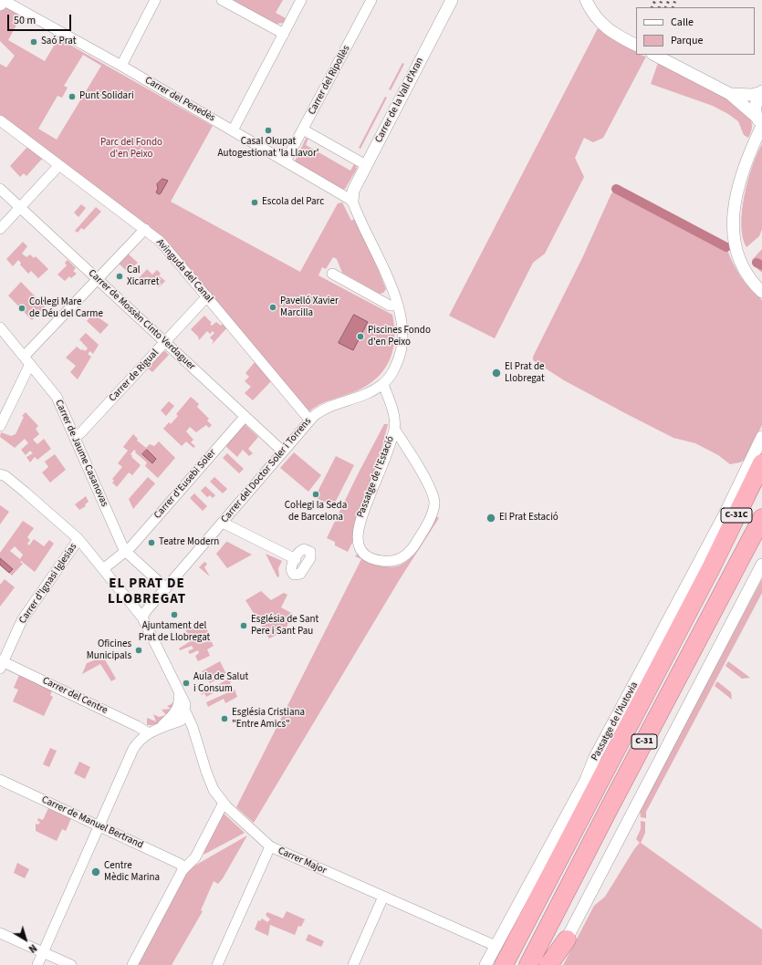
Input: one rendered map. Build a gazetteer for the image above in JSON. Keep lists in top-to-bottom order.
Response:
{
  "streets": {
    "highway": ["C-31C", "C-31"],
    "street": [
      "Carrer del Ripollès",
      "Carrer del Penedès",
      "Carrer de la Vall d'Aran",
      "Avinguda del Canal",
      "Carrer de Mossèn Cinto Verdaguer",
      "Carrer de Rigual",
      "Carrer de Jaume Casanovas",
      "Carrer del Doctor Soler i Torrens",
      "Passatge de l'Estació",
      "Carrer d'Eusebi Soler",
      "Carrer d'Ignasi Iglesias",
      "Carrer del Centre",
      "Passatge de l'Autovia",
      "Carrer de Manuel Bertrand",
      "Carrer Major"
    ]
  },
  "crossings": [
    ["Carrer del Ripollès", "Carrer del Penedès"],
    ["Carrer del Penedès", "Carrer de la Vall d'Aran"],
    ["Carrer del Penedès", "Carrer del Doctor Soler i Torrens"],
    ["Carrer de la Vall d'Aran", "Carrer del Doctor Soler i Torrens"],
    ["Avinguda del Canal", "Carrer de Rigual"],
    ["Avinguda del Canal", "Carrer del Doctor Soler i Torrens"],
    ["Carrer de Mossèn Cinto Verdaguer", "Carrer de Rigual"],
    ["Carrer de Mossèn Cinto Verdaguer", "Carrer del Doctor Soler i Torrens"],
    ["Carrer de Mossèn Cinto Verdaguer", "Carrer d'Eusebi Soler"],
    ["Carrer de Rigual", "Carrer de Jaume Casanovas"],
    ["Carrer de Jaume Casanovas", "Carrer d'Eusebi Soler"],
    ["Carrer del Doctor Soler i Torrens", "Passatge de l'Estació"],
    ["C-31C", "C-31"],
    ["Carrer d'Ignasi Iglesias", "Carrer del Centre"],
    ["Passatge de l'Autovia", "Carrer Major"]
  ],
  "districts": ["EL PRAT DE LLOBREGAT"],
  "parks": ["Parc del Fondo d'en Peixo"],
  "places": [
    "Saó Prat",
    "Punt Solidari",
    "Casal Okupat Autogestionat 'la Llavor'",
    "Escola del Parc",
    "Cal Xicarret",
    "Pavelló Xavier Marcilla",
    "Col·legi Mare de Déu del Carme",
    "Piscines Fondo d'en Peixo",
    "El Prat de Llobregat",
    "Col·legi la Seda de Barcelona",
    "El Prat Estació",
    "Teatre Modern",
    "Ajuntament del Prat de Llobregat",
    "Església de Sant Pere i Sant Pau",
    "Oficines Municipals",
    "Aula de Salut i Consum",
    "Església Cristiana \"Entre Amics\"",
    "Centre Mèdic Marina"
  ],
  "legend": ["Calle", "Parque"],
  "scale_bar": "50 m",
  "north": "bottom right"
}
